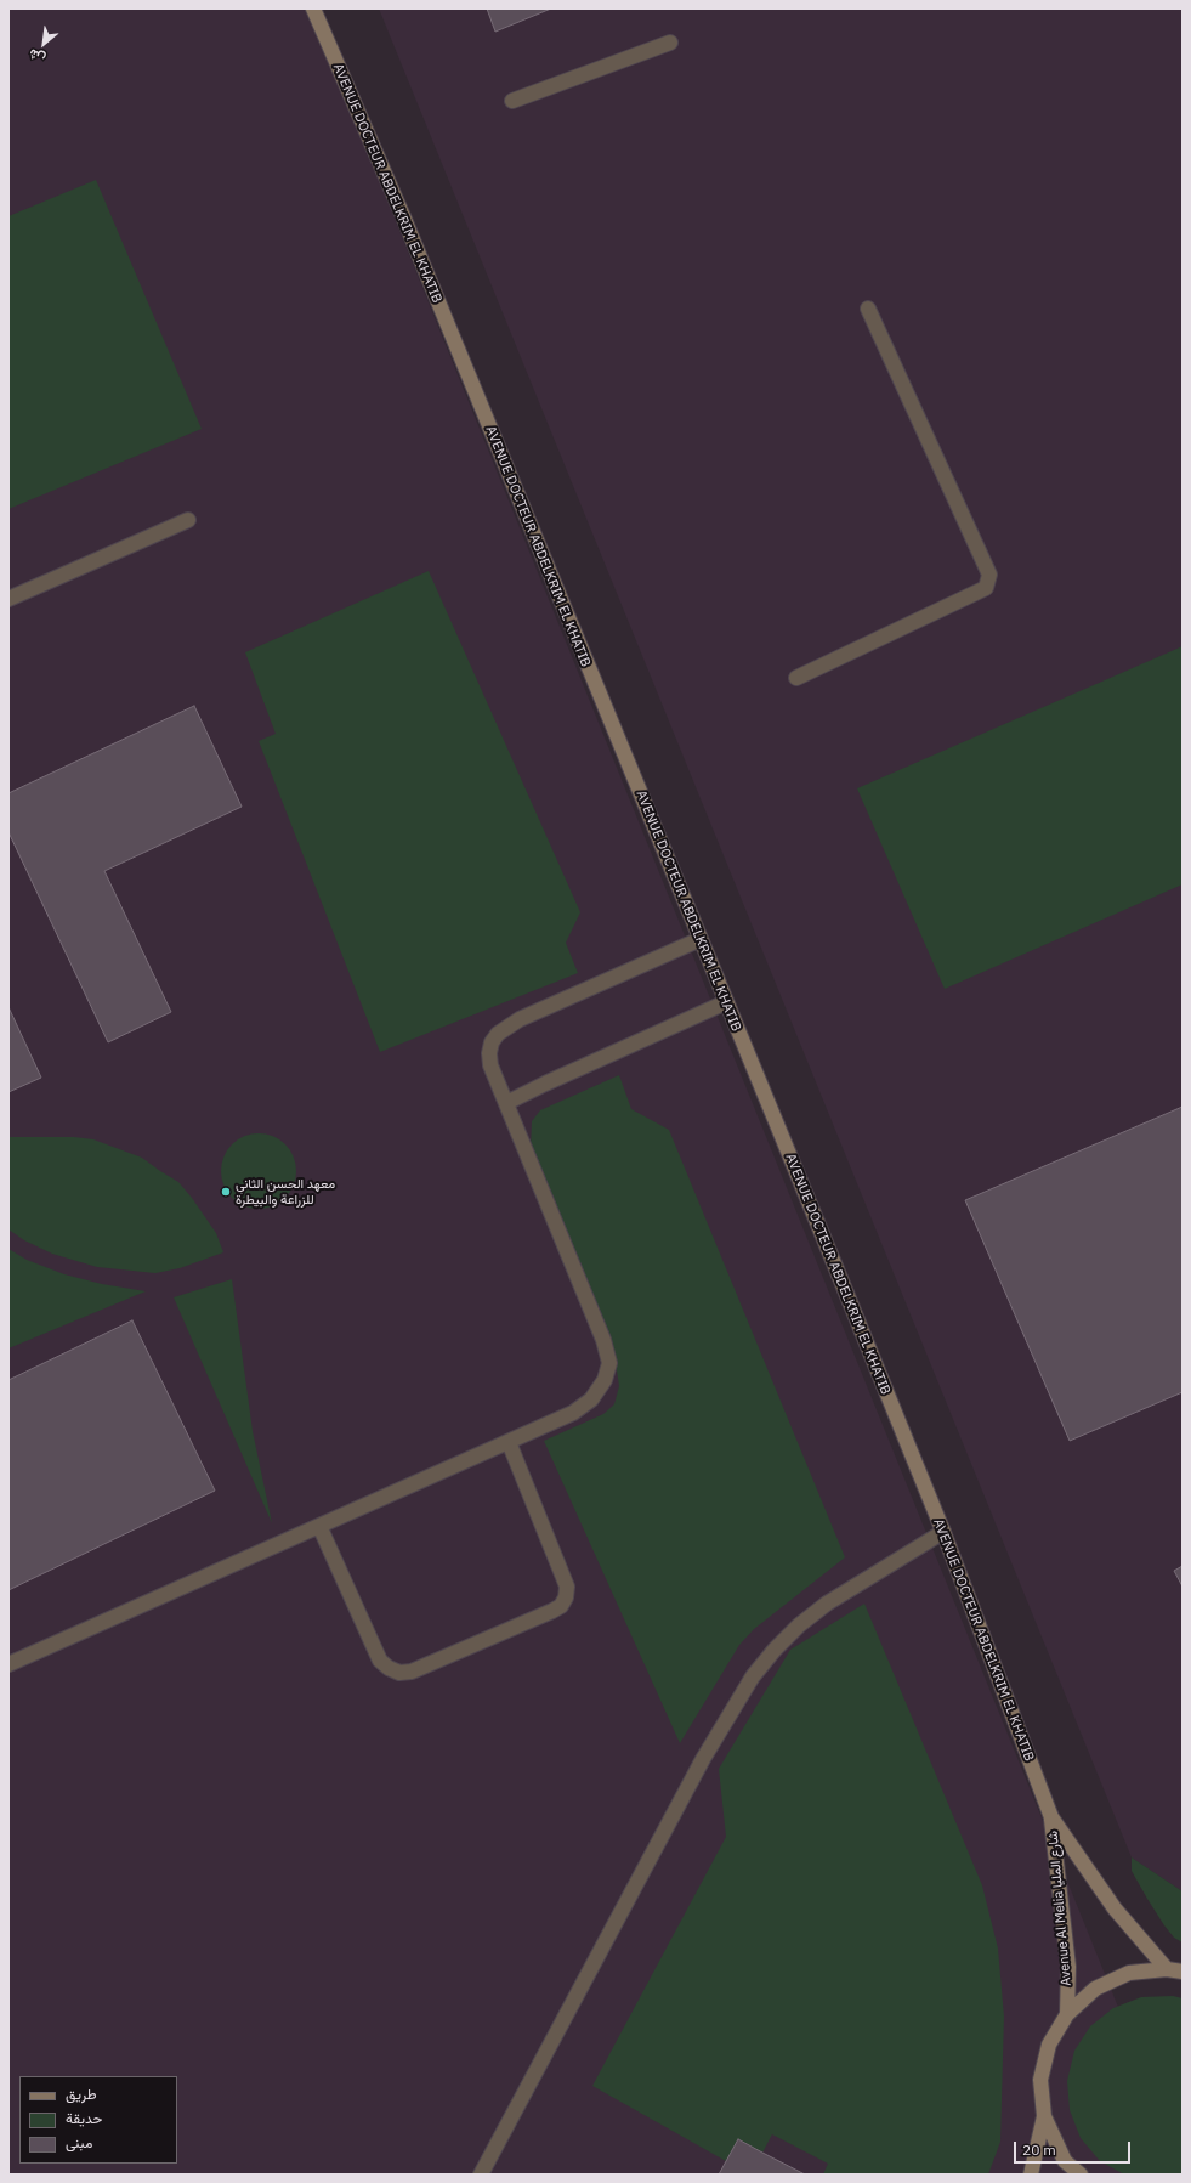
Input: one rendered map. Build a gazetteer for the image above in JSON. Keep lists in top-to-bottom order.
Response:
{
  "streets": {
    "street": ["AVENUE DOCTEUR ABDELKRIM EL KHATIB", "Avenue Al Melia شارع المليا"]
  },
  "crossings": [
    ["AVENUE DOCTEUR ABDELKRIM EL KHATIB", "Avenue Al Melia شارع المليا"]
  ],
  "places": ["معهد الحسن الثاني للزراعة والبيطرة"],
  "legend": ["طريق", "حديقة", "مبنى"],
  "scale_bar": "20 m",
  "north": "bottom left"
}
